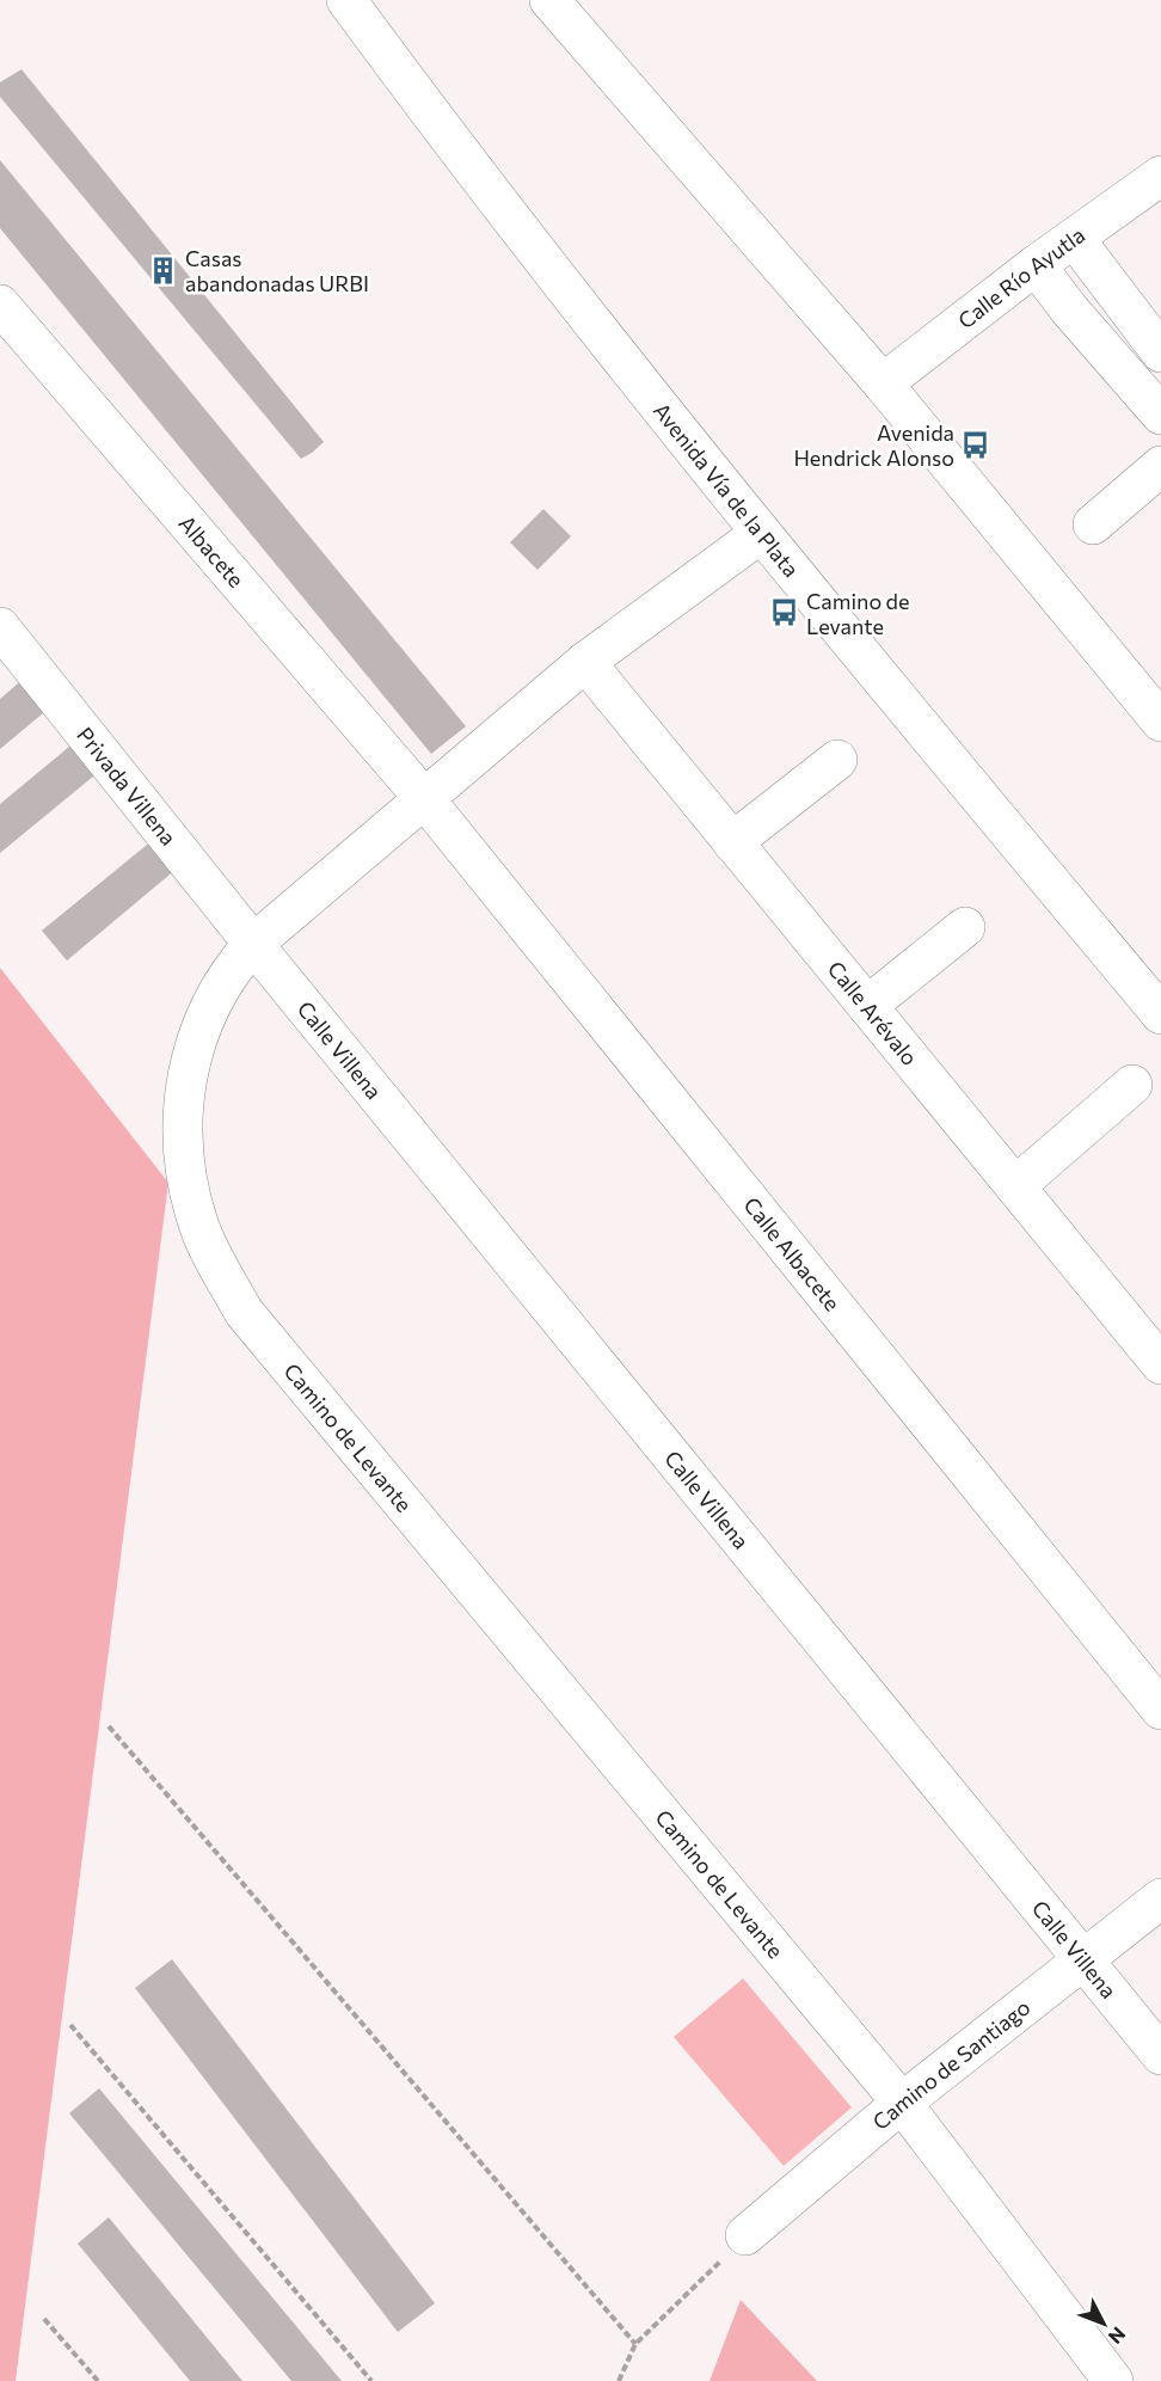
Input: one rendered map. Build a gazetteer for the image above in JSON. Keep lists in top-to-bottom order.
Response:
{
  "streets": {
    "street": [
      "Calle Río Ayutla",
      "Avenida Vía de la Plata",
      "Albacete",
      "Privada Villena",
      "Calle Arévalo",
      "Calle Villena",
      "Calle Albacete",
      "Camino de Levante",
      "Camino de Santiago"
    ]
  },
  "crossings": [
    ["Avenida Vía de la Plata", "Camino de Levante"],
    ["Albacete", "Calle Albacete"],
    ["Albacete", "Camino de Levante"],
    ["Privada Villena", "Calle Villena"],
    ["Privada Villena", "Camino de Levante"],
    ["Calle Arévalo", "Camino de Levante"],
    ["Calle Villena", "Camino de Levante"],
    ["Calle Villena", "Camino de Santiago"],
    ["Calle Albacete", "Camino de Levante"],
    ["Camino de Levante", "Camino de Santiago"]
  ],
  "places": {
    "building": ["Casas abandonadas URBI"],
    "bus stop": ["Avenida Hendrick Alonso", "Camino de Levante"]
  },
  "north": "bottom right"
}
